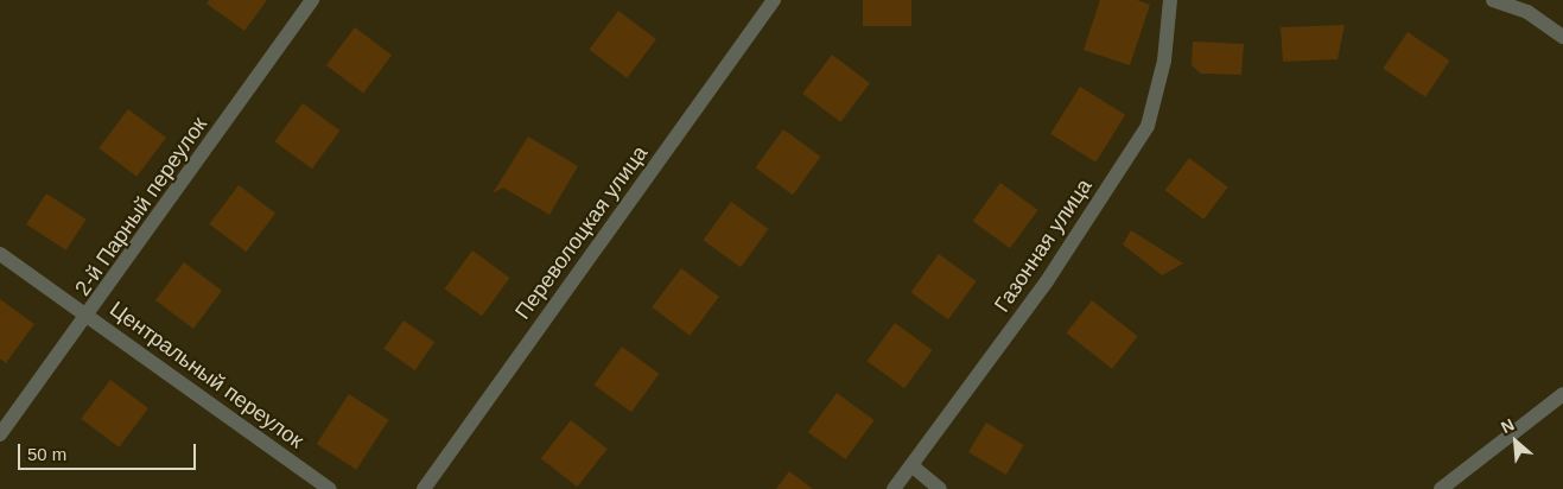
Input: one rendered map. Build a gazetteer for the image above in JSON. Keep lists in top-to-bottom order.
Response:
{
  "streets": {
    "street": [
      "2-й Парный переулок",
      "Переволоцкая улица",
      "Газонная улица",
      "Центральный переулок"
    ]
  },
  "crossings": [
    ["2-й Парный переулок", "Центральный переулок"]
  ],
  "scale_bar": "50 m",
  "north": "top left"
}
